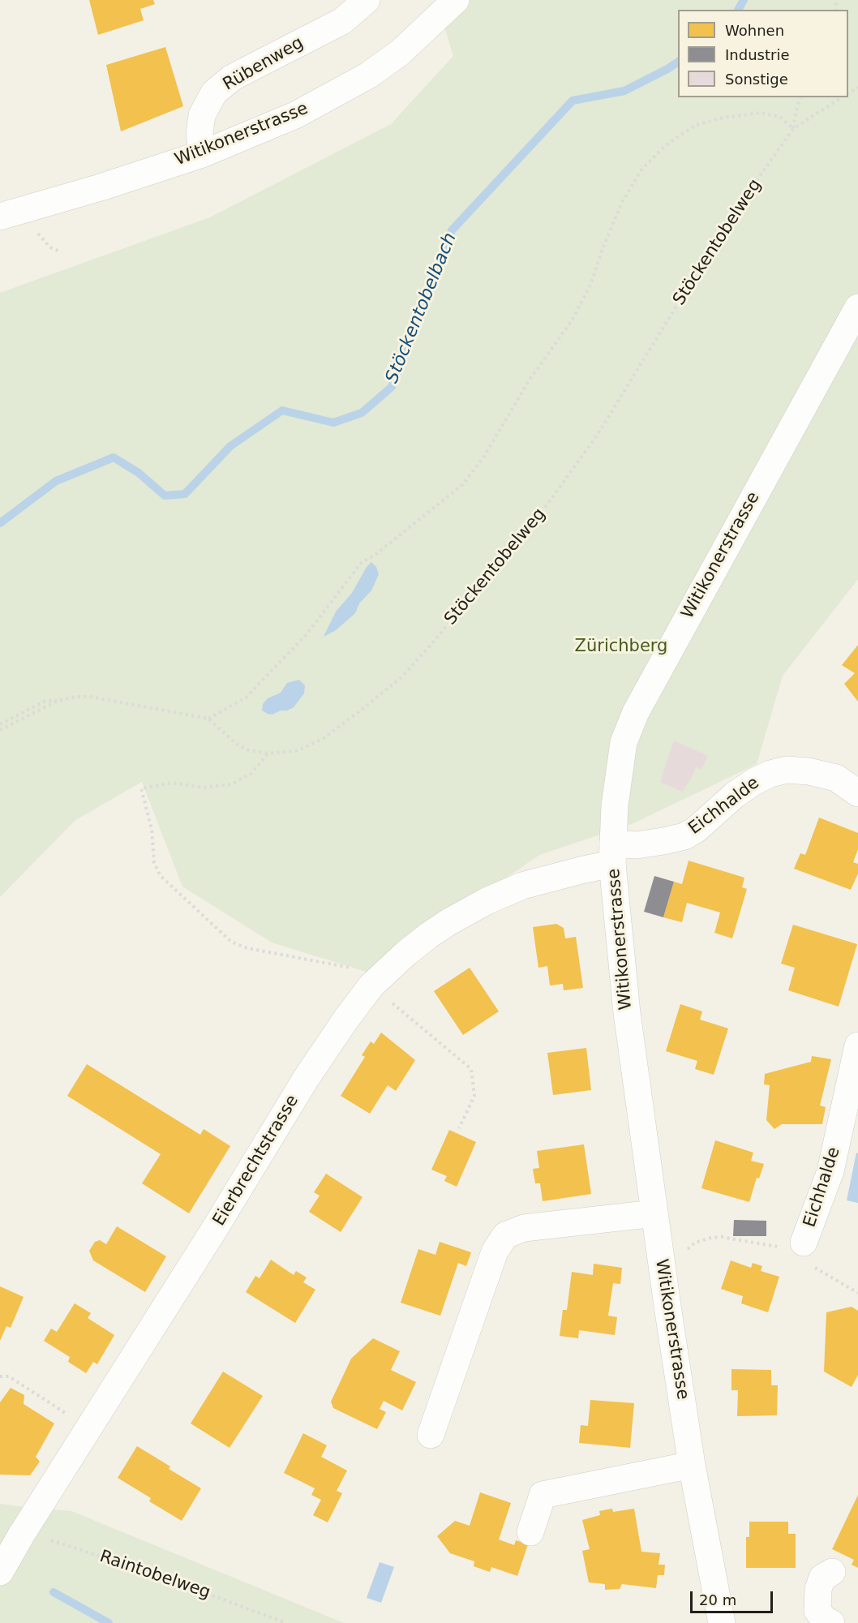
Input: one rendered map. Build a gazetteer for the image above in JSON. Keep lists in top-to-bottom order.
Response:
{
  "streets": {
    "main road": [
      "Rübenweg",
      "Witikonerstrasse",
      "Eichhalde",
      "Eierbrechtstrasse"
    ],
    "path": ["Stöckentobelweg", "Raintobelweg"]
  },
  "crossings": [
    ["Rübenweg", "Witikonerstrasse"],
    ["Witikonerstrasse", "Eichhalde"],
    ["Witikonerstrasse", "Eierbrechtstrasse"],
    ["Eichhalde", "Eierbrechtstrasse"],
    ["Eierbrechtstrasse", "Raintobelweg"]
  ],
  "water": ["Stöckentobelbach"],
  "parks": ["Zürichberg"],
  "legend": ["Wohnen", "Industrie", "Sonstige"],
  "scale_bar": "20 m"
}
